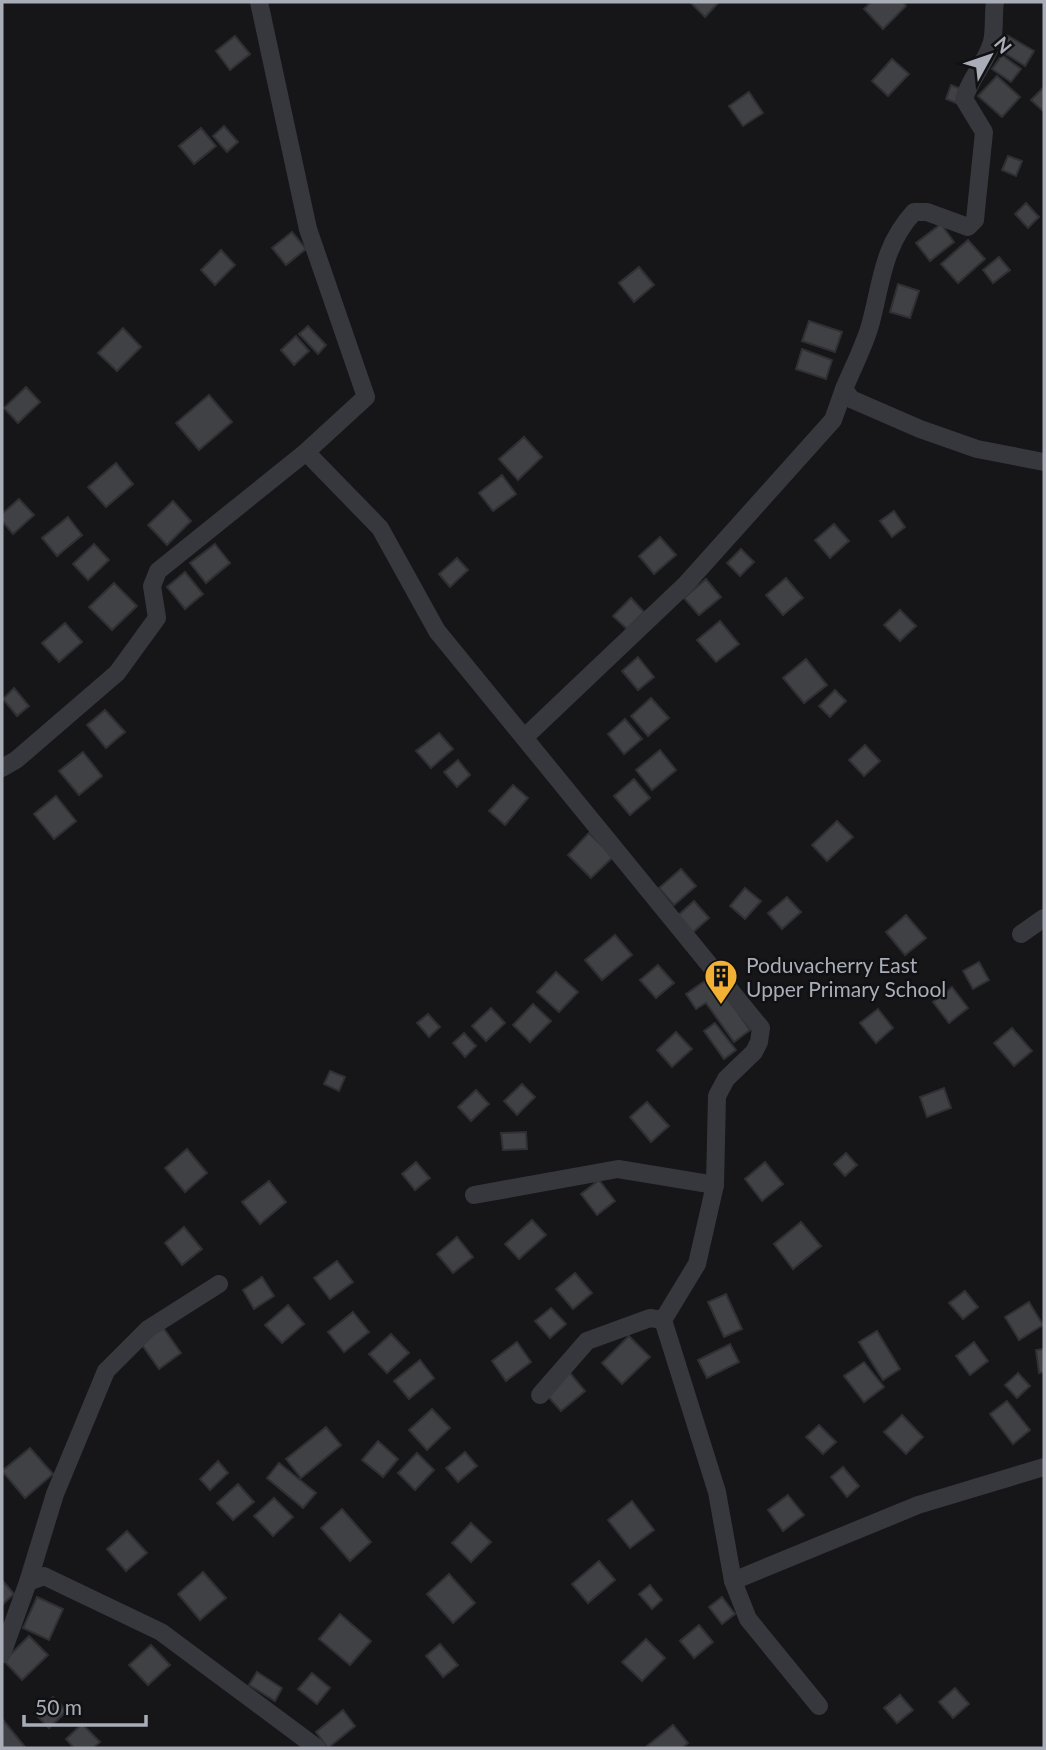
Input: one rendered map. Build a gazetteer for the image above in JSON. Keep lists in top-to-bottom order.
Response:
{
  "places": {
    "building": ["Poduvacherry East Upper Primary School"]
  },
  "scale_bar": "50 m",
  "north": "top right"
}
